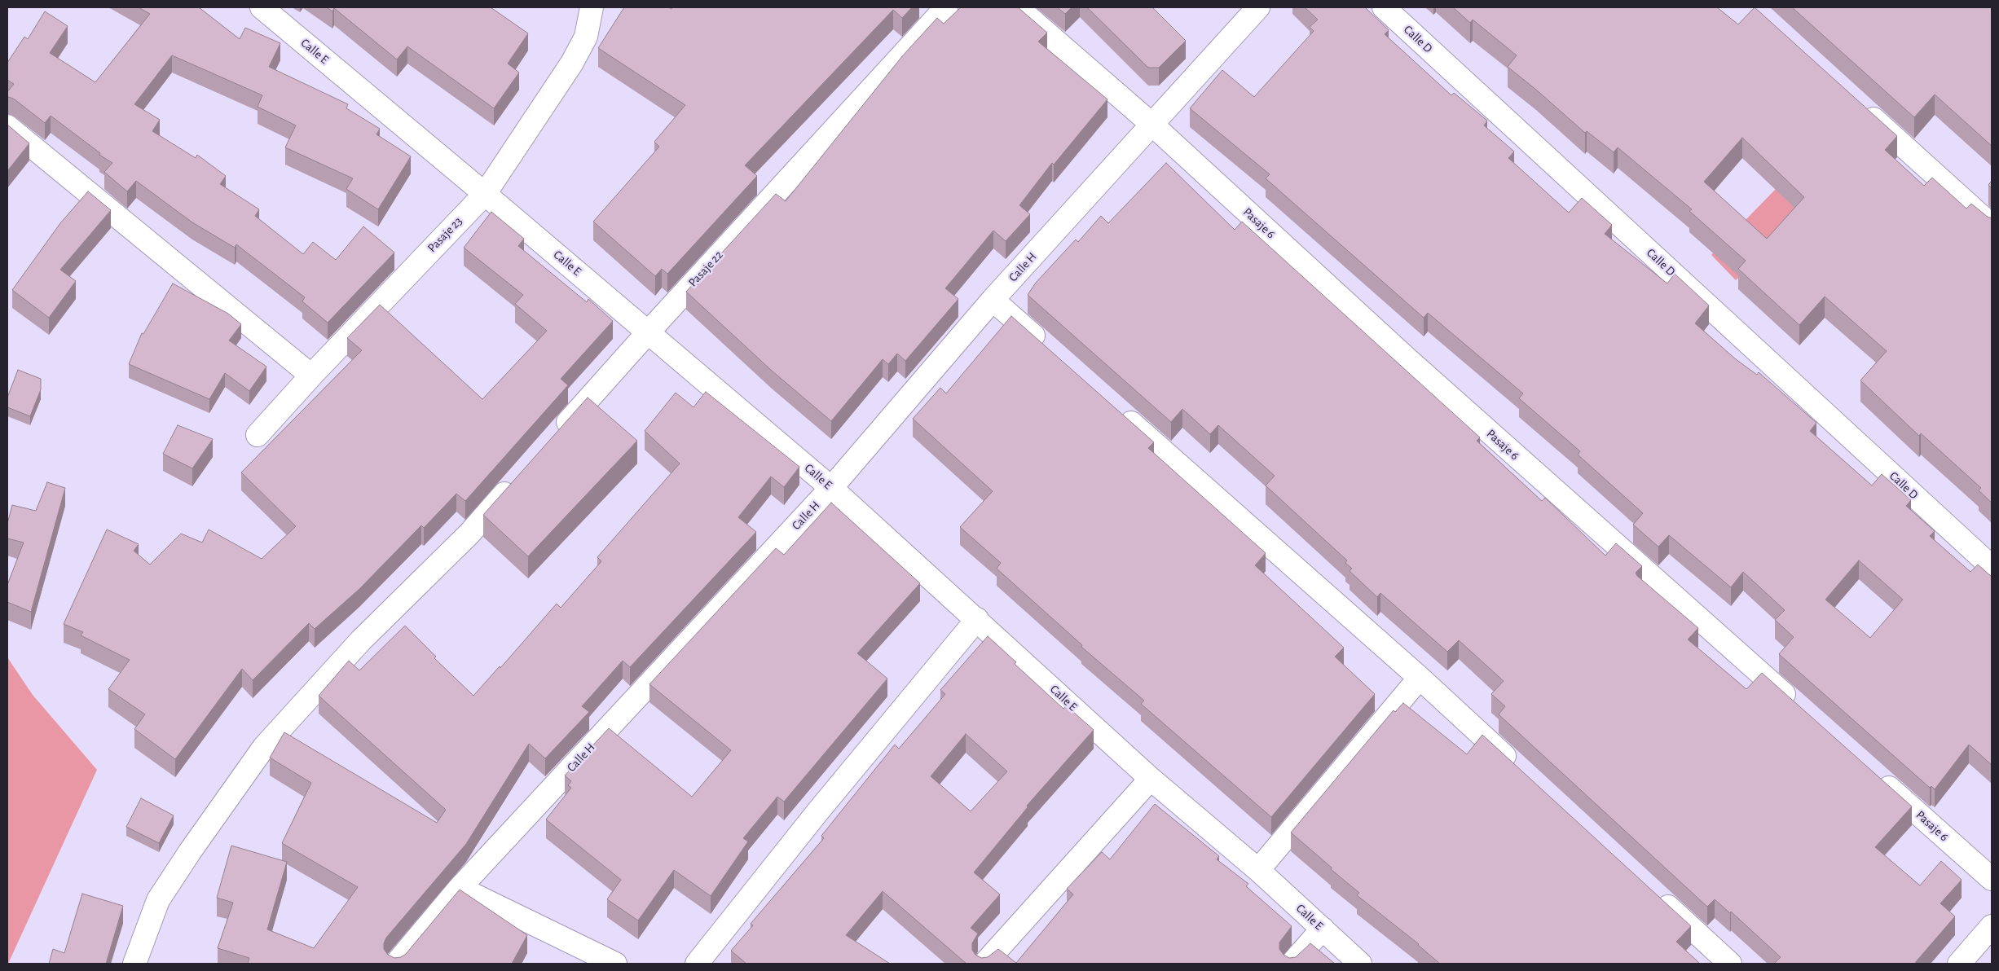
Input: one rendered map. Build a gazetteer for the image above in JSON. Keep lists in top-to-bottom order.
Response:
{
  "streets": {
    "street": [
      "Calle D",
      "Calle E",
      "Pasaje 6",
      "Pasaje 23",
      "Calle H",
      "Pasaje 22"
    ]
  },
  "crossings": [
    ["Calle E", "Pasaje 23"],
    ["Calle E", "Calle H"],
    ["Calle E", "Pasaje 22"],
    ["Pasaje 6", "Calle H"]
  ]
}
